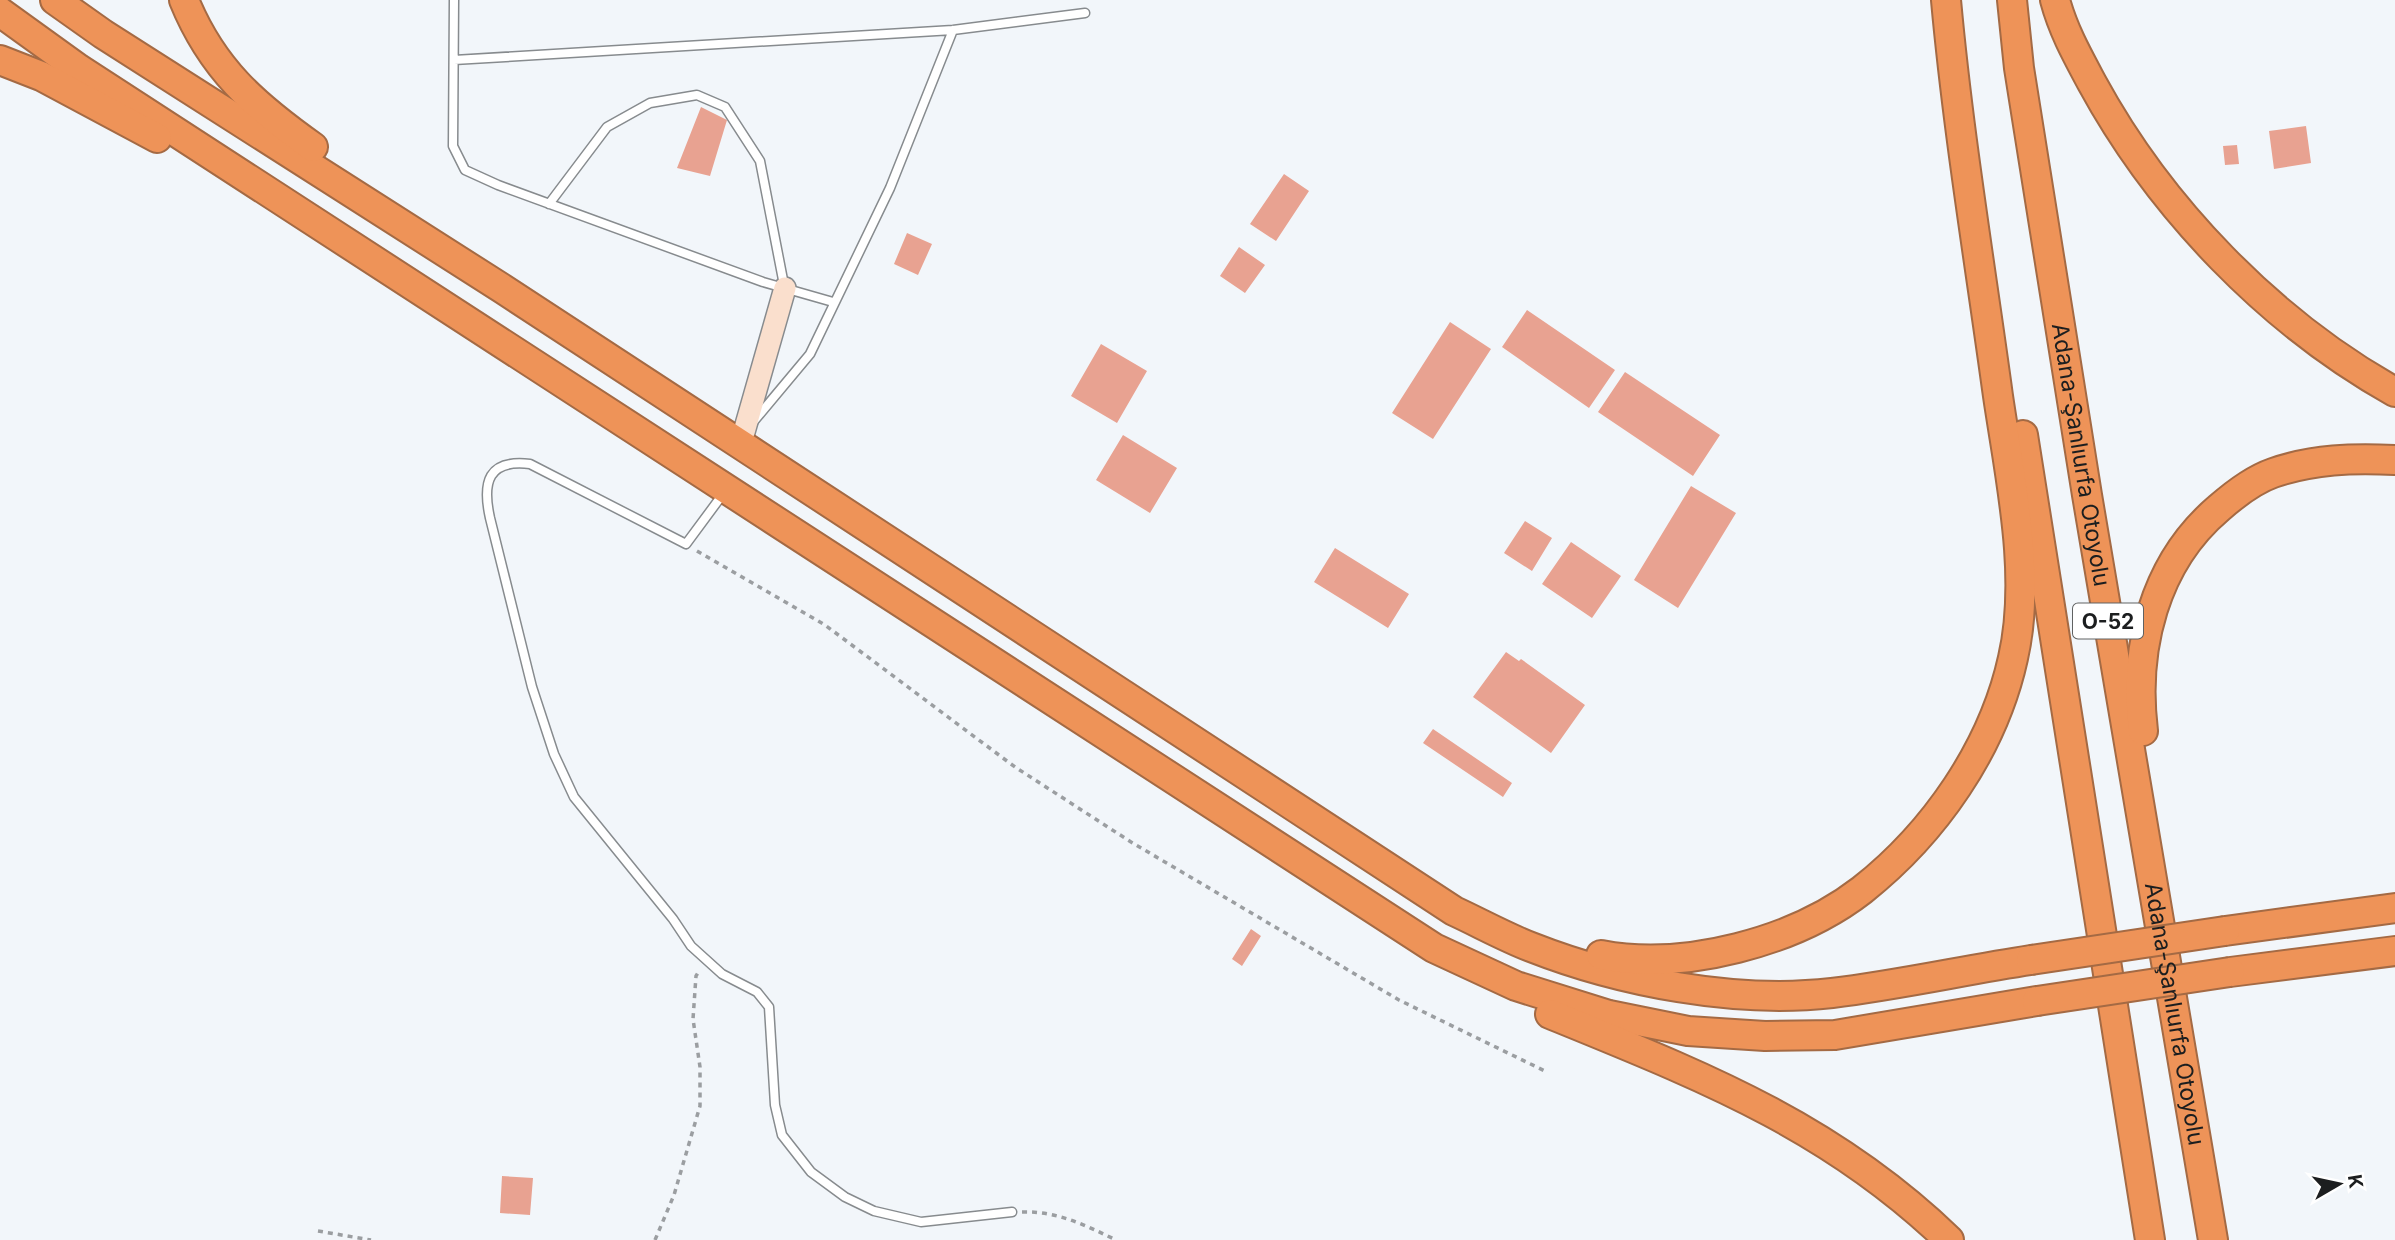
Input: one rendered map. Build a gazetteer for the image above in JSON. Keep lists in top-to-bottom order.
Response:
{
  "streets": {
    "highway": ["Adana-Şanlıurfa Otoyolu", "O-52"]
  },
  "north": "right"
}
